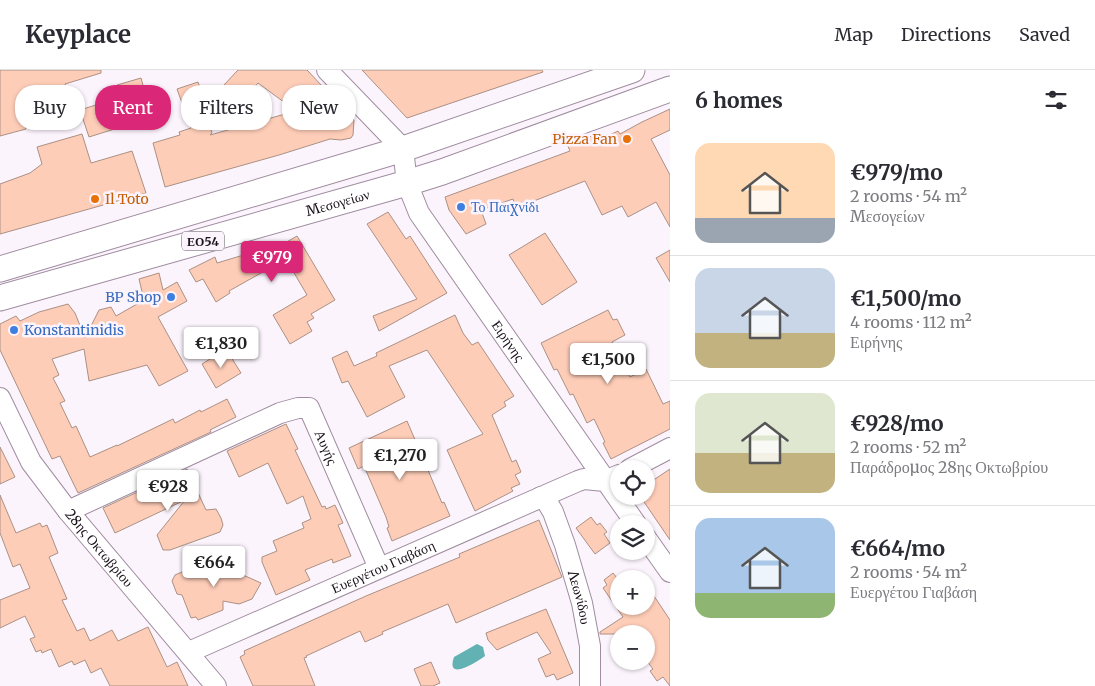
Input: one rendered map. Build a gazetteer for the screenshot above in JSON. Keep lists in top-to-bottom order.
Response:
{
  "streets": {
    "main road": ["Μεσογείων", "ΕΟ54"],
    "street": [
      "Ειρήνης",
      "Αυγής",
      "28ης Οκτωβρίου",
      "Ευεργέτου Γιαβάση",
      "Λεωνίδου"
    ]
  },
  "crossings": [
    ["Μεσογείων", "Ειρήνης"],
    ["ΕΟ54", "Ειρήνης"],
    ["Αυγής", "28ης Οκτωβρίου"],
    ["Αυγής", "Ευεργέτου Γιαβάση"],
    ["28ης Οκτωβρίου", "Ευεργέτου Γιαβάση"],
    ["Ευεργέτου Γιαβάση", "Λεωνίδου"]
  ],
  "places": [
    "Pizza Fan",
    "Il Toto",
    "Το Παιχνίδι",
    "BP Shop",
    "Konstantinidis"
  ],
  "page": {
    "header": "Keyplace",
    "nav": ["Map", "Directions", "Saved"],
    "heading": "6 homes",
    "chip": [
      "Buy",
      "Rent",
      "Filters",
      "New"
    ],
    "list": [
      {
        "name": "€979/mo",
        "note": "2 rooms · 54 m² · Μεσογείων"
      },
      {
        "name": "€1,500/mo",
        "note": "4 rooms · 112 m² · Ειρήνης"
      },
      {
        "name": "€928/mo",
        "note": "2 rooms · 52 m² · Παράδρομος 28ης Οκτωβρίου"
      },
      {
        "name": "€664/mo",
        "note": "2 rooms · 54 m² · Ευεργέτου Γιαβάση"
      }
    ],
    "price": [
      "€979",
      "€1,830",
      "€1,500",
      "€1,270",
      "€928",
      "€664"
    ],
    "map_buttons": ["+", "−"]
  }
}
